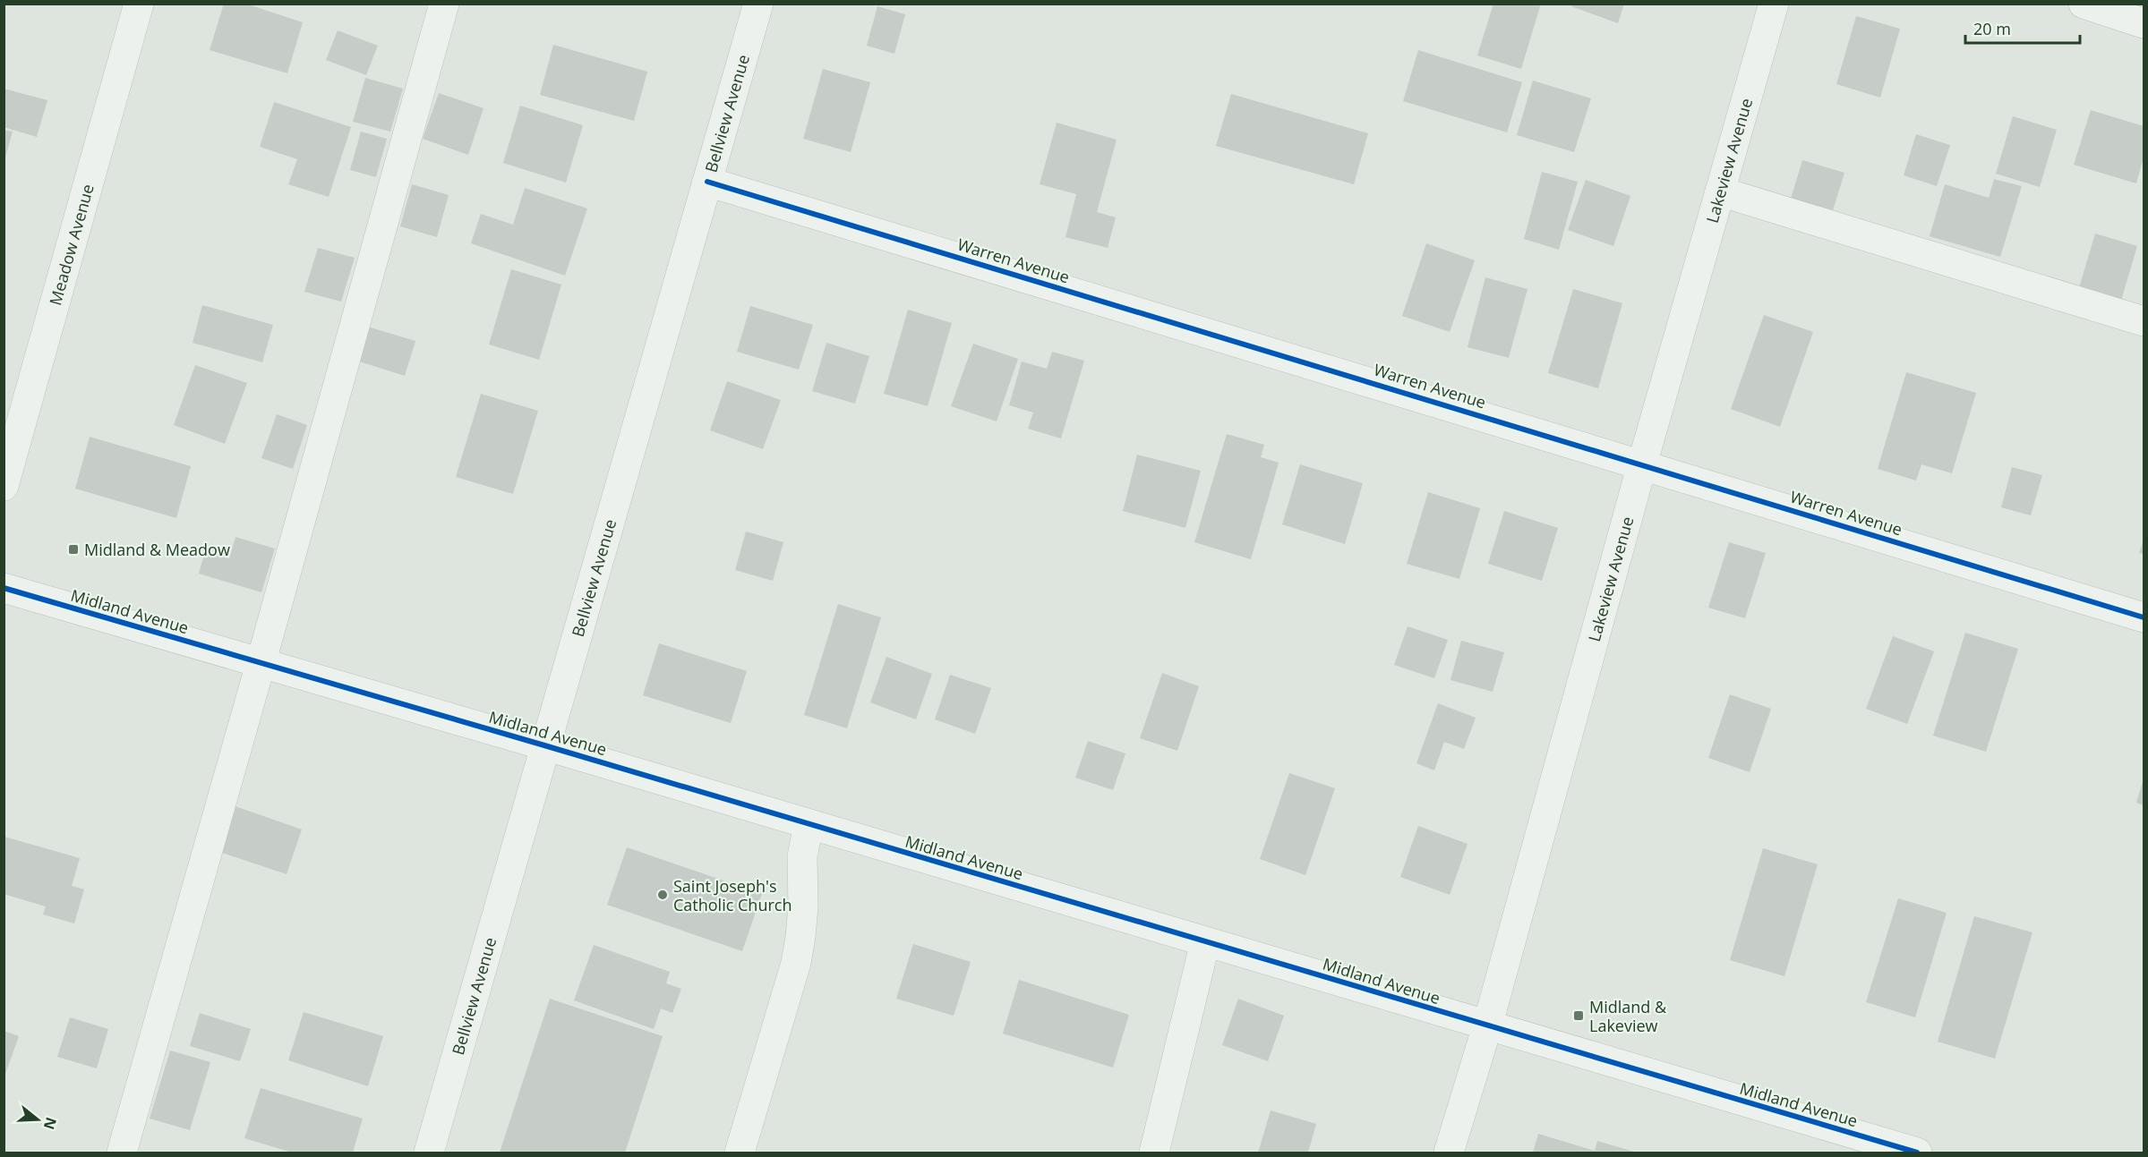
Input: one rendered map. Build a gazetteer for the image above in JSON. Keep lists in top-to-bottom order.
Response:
{
  "streets": {
    "street": [
      "Bellview Avenue",
      "Lakeview Avenue",
      "Meadow Avenue",
      "Warren Avenue",
      "Midland Avenue"
    ]
  },
  "crossings": [
    ["Bellview Avenue", "Warren Avenue"],
    ["Bellview Avenue", "Midland Avenue"],
    ["Lakeview Avenue", "Warren Avenue"],
    ["Lakeview Avenue", "Midland Avenue"]
  ],
  "places": {
    "transit": ["Midland & Meadow", "Midland & Lakeview"],
    "other": ["Saint Joseph's Catholic Church"]
  },
  "scale_bar": "20 m",
  "north": "right"
}
